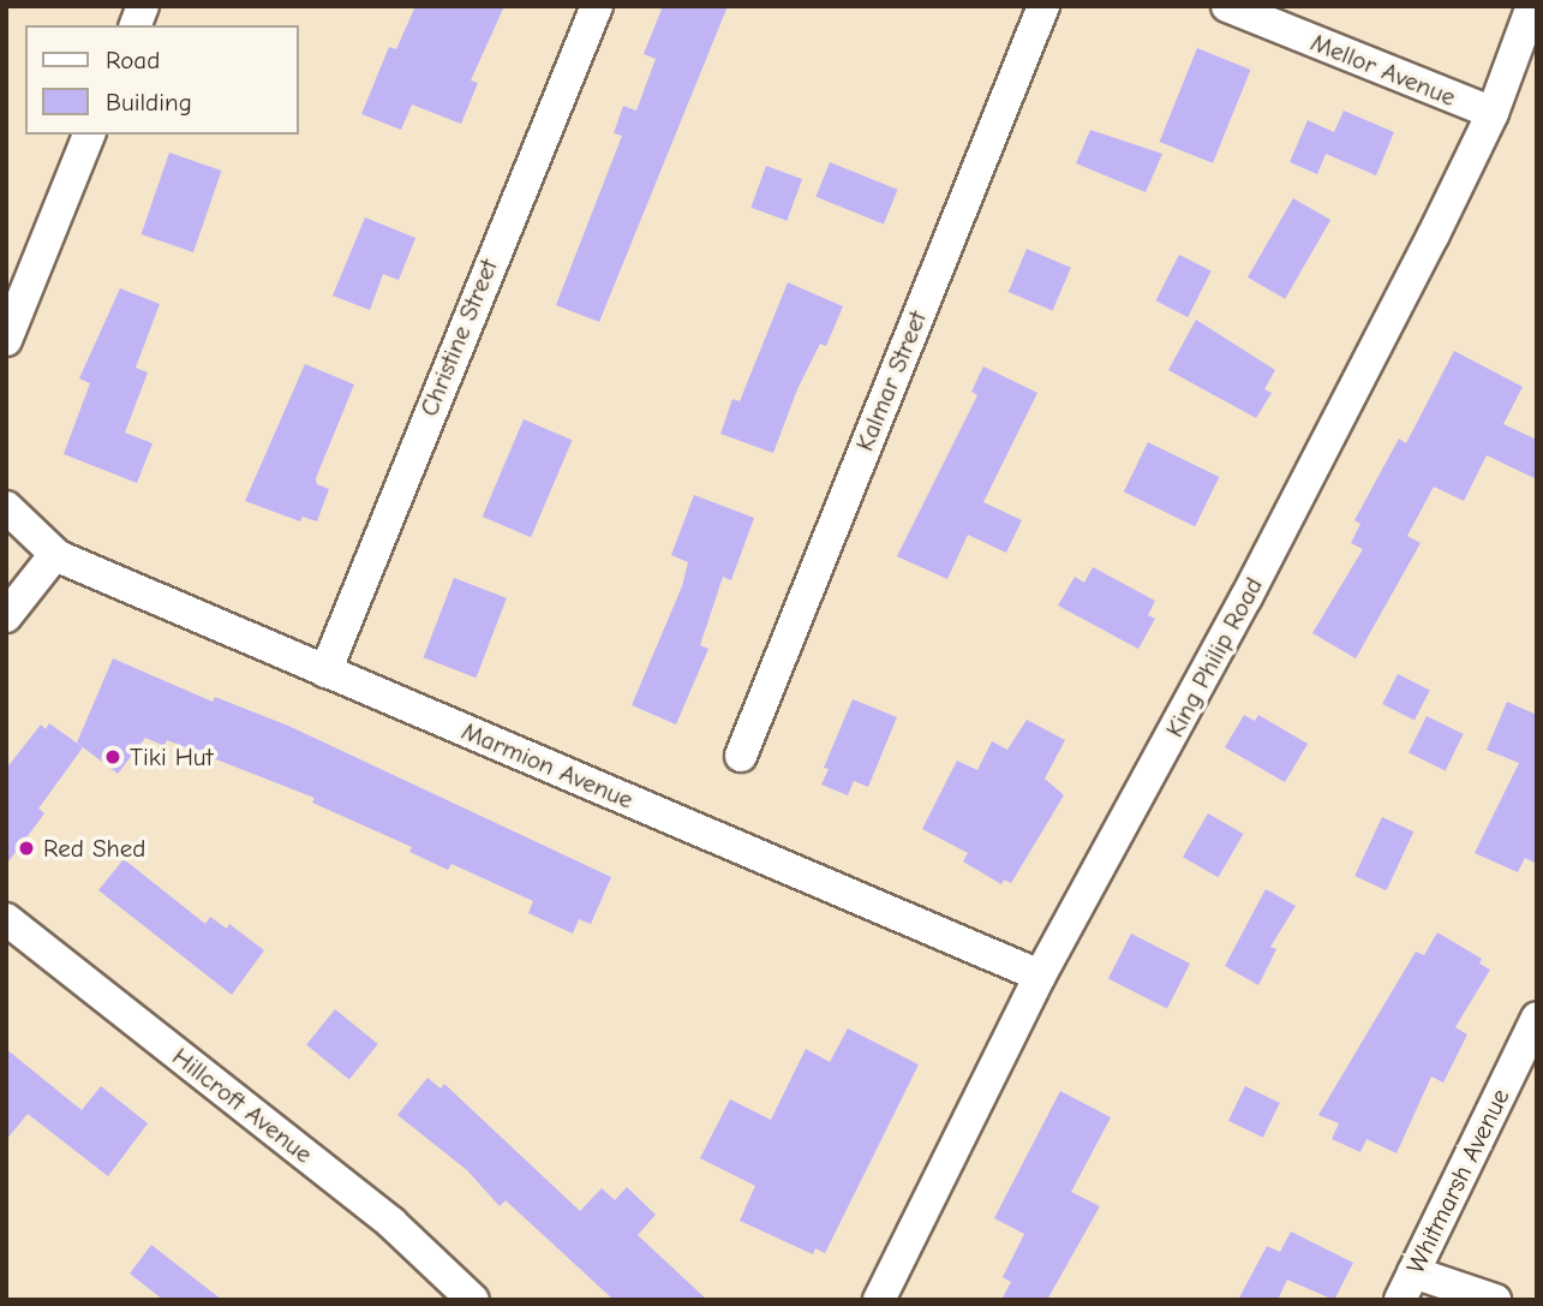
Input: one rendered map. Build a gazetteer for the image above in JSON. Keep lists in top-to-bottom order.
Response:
{
  "streets": {
    "street": [
      "Mellor Avenue",
      "Christine Street",
      "Kalmar Street",
      "King Philip Road",
      "Marmion Avenue",
      "Hillcroft Avenue",
      "Whitmarsh Avenue"
    ]
  },
  "crossings": [
    ["Mellor Avenue", "King Philip Road"],
    ["Christine Street", "Marmion Avenue"],
    ["King Philip Road", "Marmion Avenue"]
  ],
  "places": ["Tiki Hut", "Red Shed"],
  "legend": ["Road", "Building"]
}
